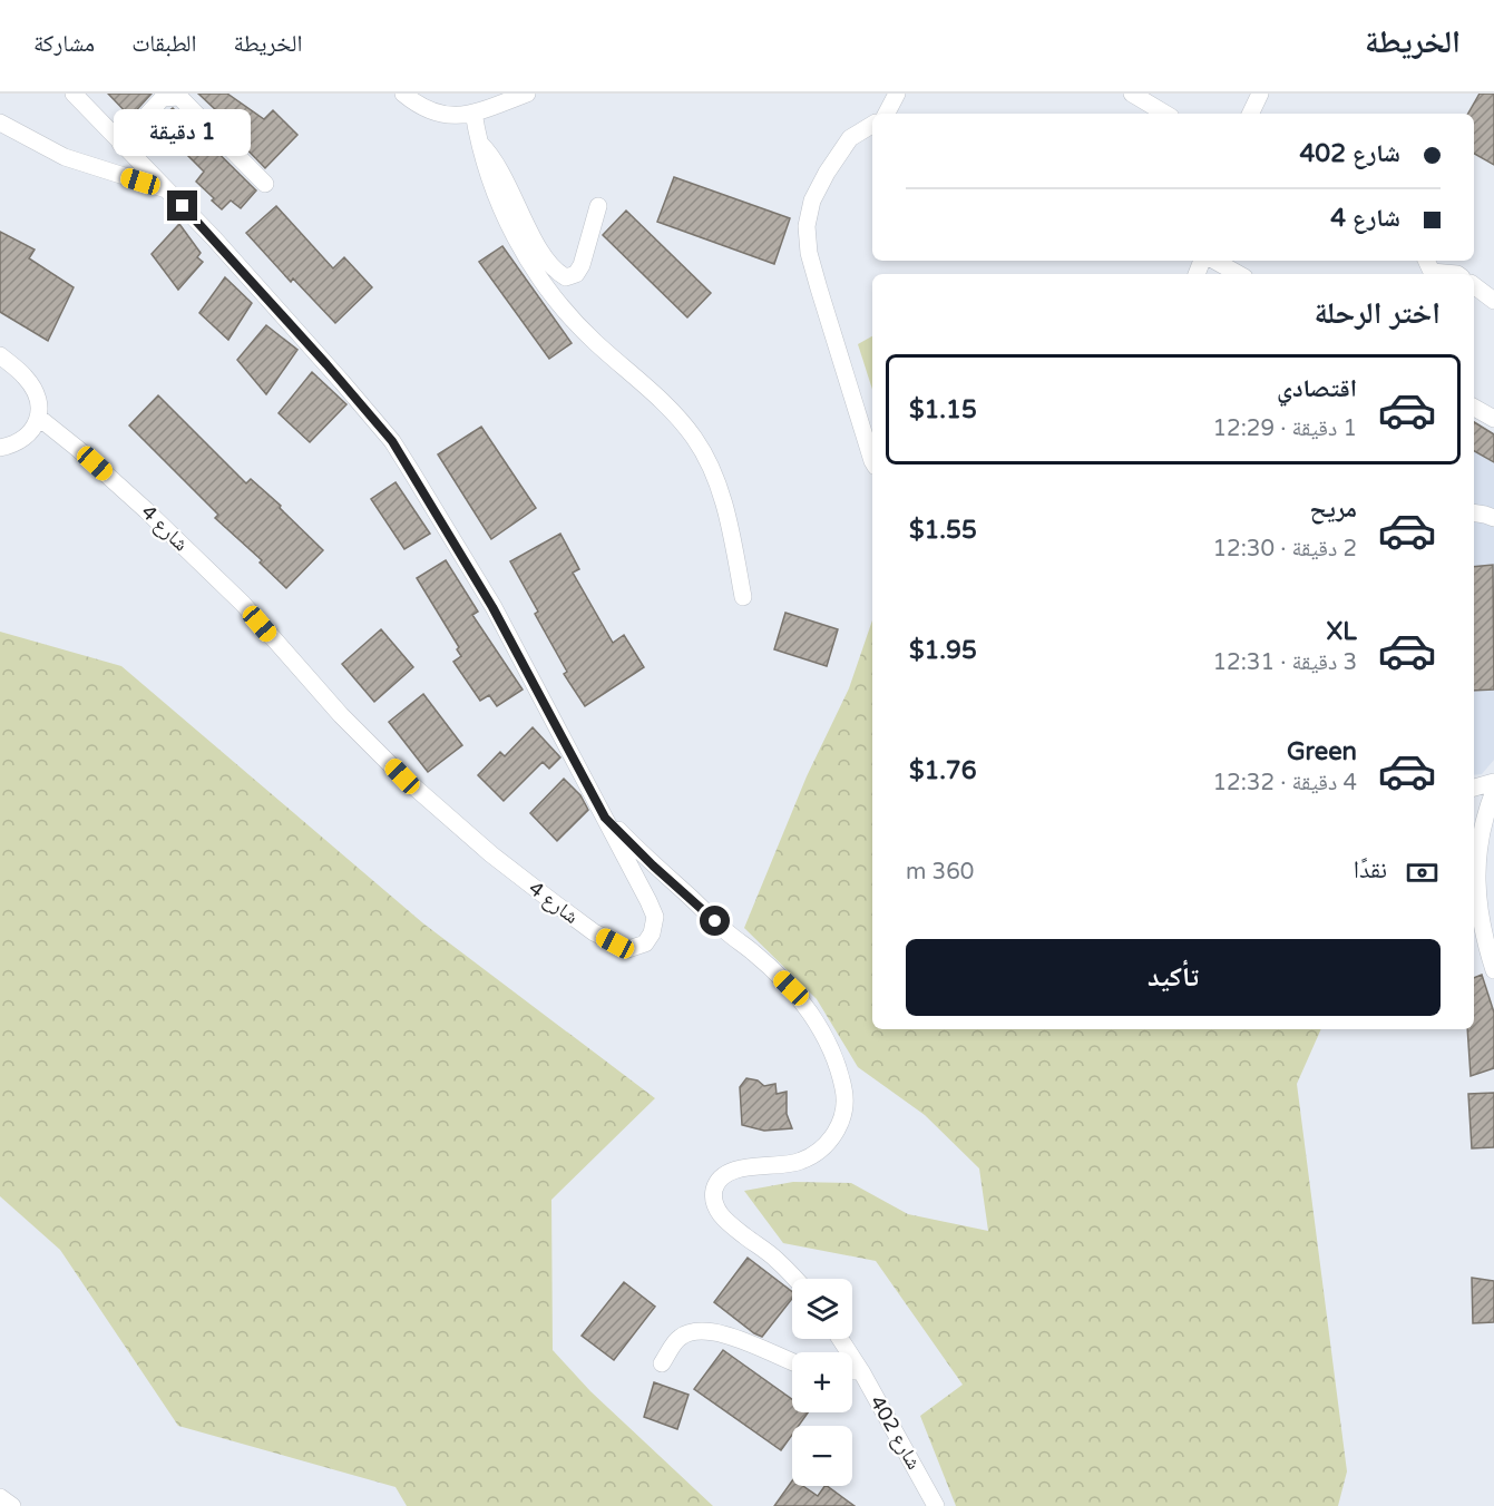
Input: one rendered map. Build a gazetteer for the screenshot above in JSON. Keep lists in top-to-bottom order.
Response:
{
  "streets": {
    "street": ["شارع 4", "شارع 402"]
  },
  "page": {
    "header": "الخريطة",
    "nav": ["الخريطة", "الطبقات", "مشاركة"],
    "bubble": "1 دقيقة",
    "banner": ["شارع 402", "شارع 4"],
    "heading": "اختر الرحلة",
    "list": [
      {
        "name": "اقتصادي",
        "note": "1 دقيقة · 12:29",
        "value": "$1.15"
      },
      {
        "name": "مريح",
        "note": "2 دقيقة · 12:30",
        "value": "$1.55"
      },
      {
        "name": "XL",
        "note": "3 دقيقة · 12:31",
        "value": "$1.95"
      },
      {
        "name": "Green",
        "note": "4 دقيقة · 12:32",
        "value": "$1.76"
      }
    ],
    "pay": ["نقدًا", "360 m"],
    "buttons": "تأكيد",
    "map_buttons": ["+", "−"]
  }
}
